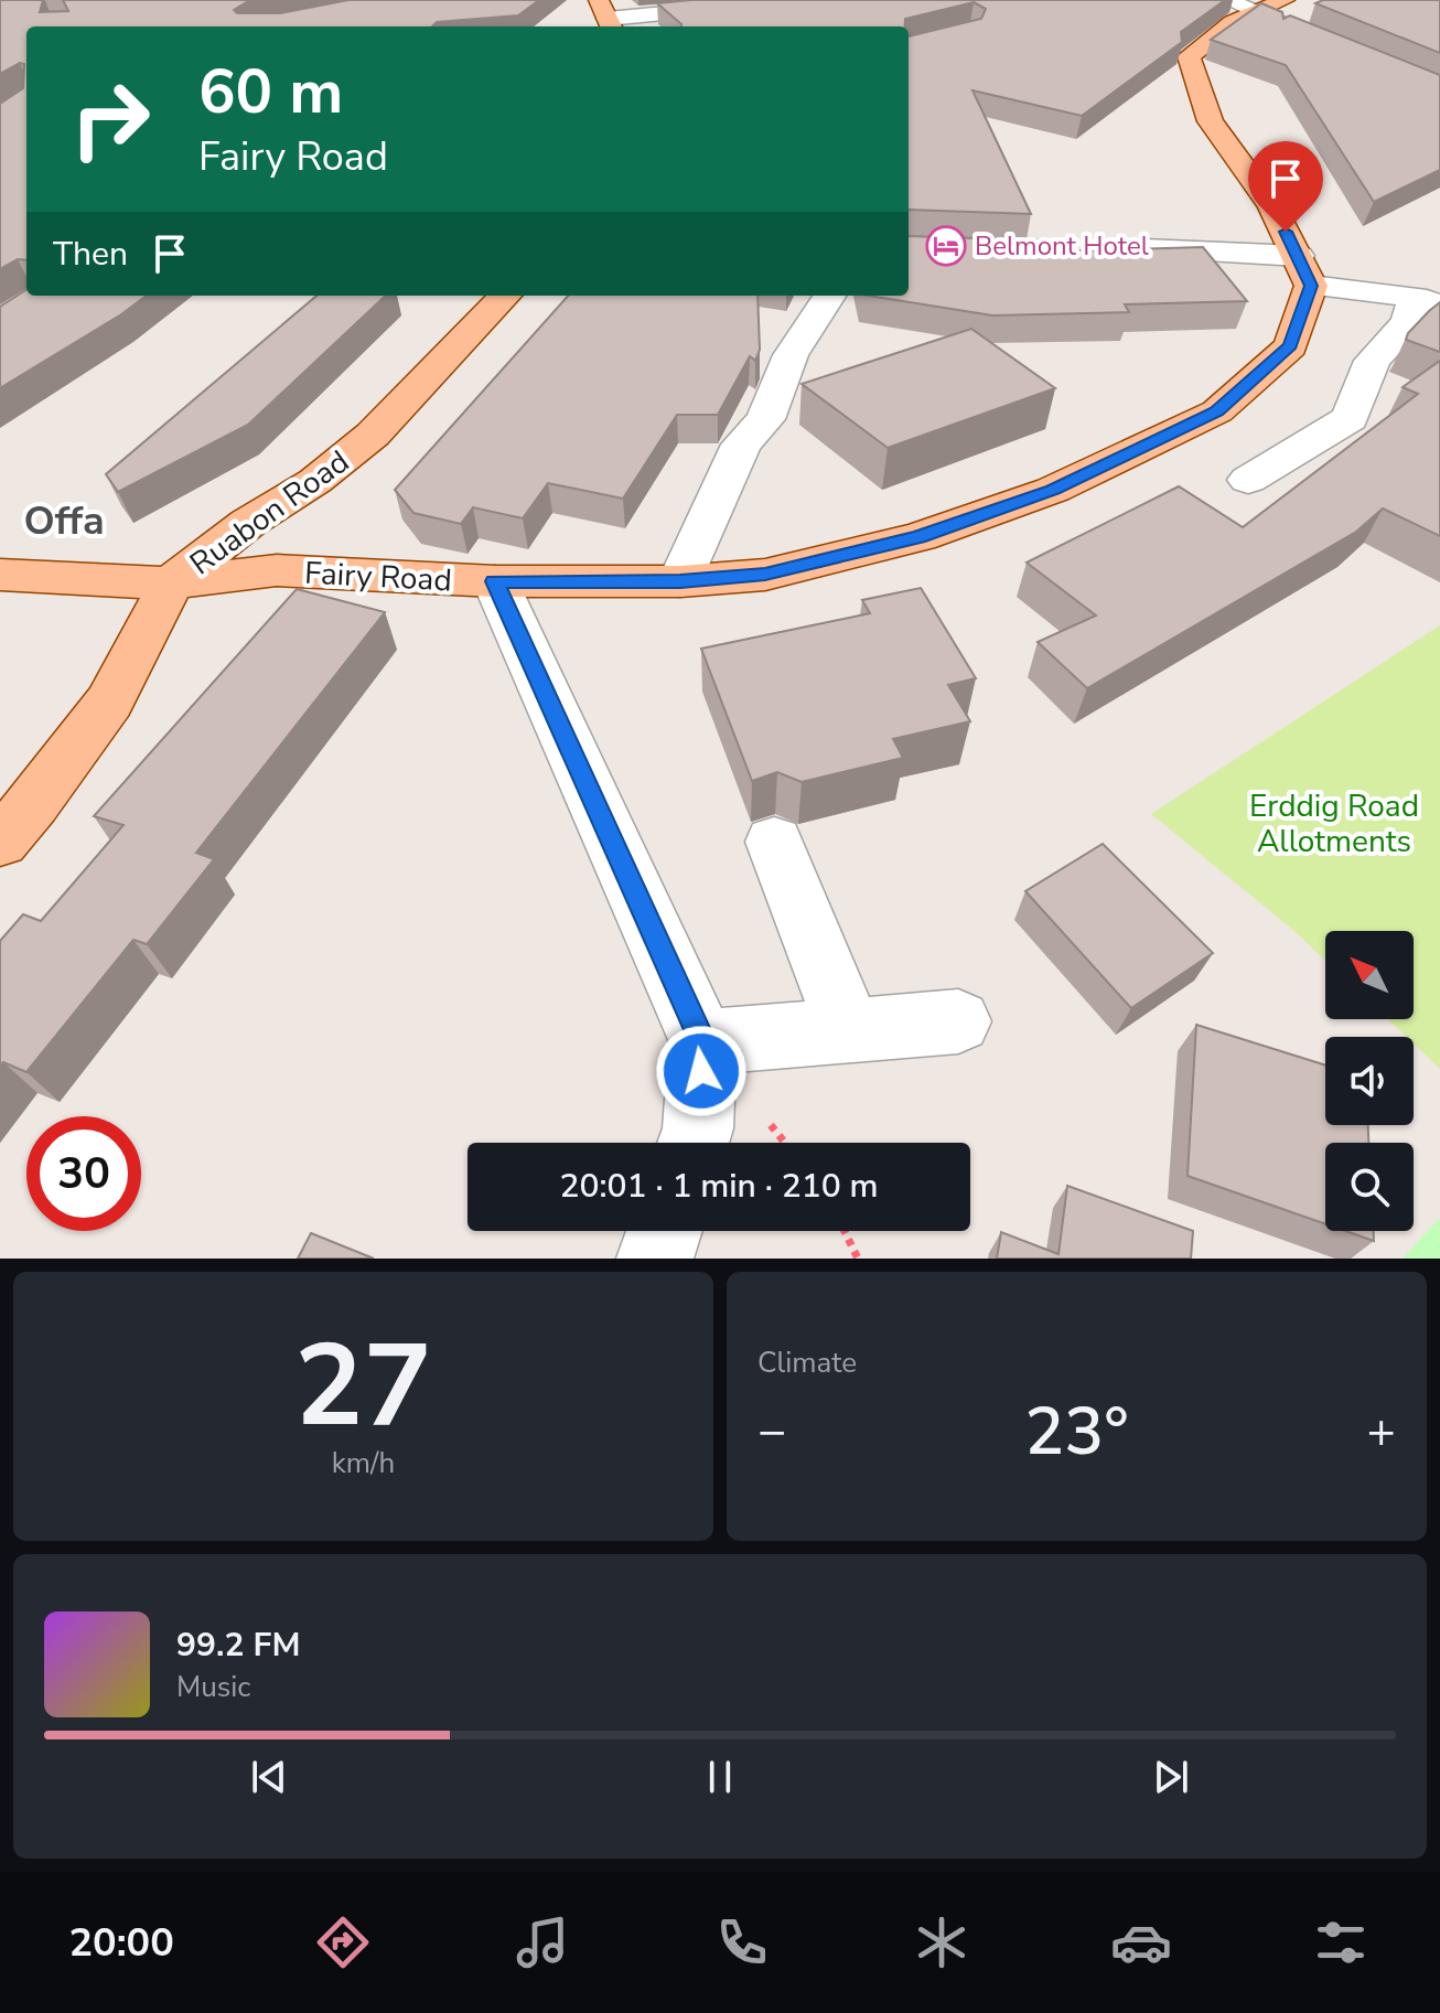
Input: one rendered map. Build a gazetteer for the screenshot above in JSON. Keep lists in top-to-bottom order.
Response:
{
  "streets": {
    "main road": ["Ruabon Road", "Fairy Road"]
  },
  "crossings": [
    ["Ruabon Road", "Fairy Road"]
  ],
  "districts": ["Offa"],
  "parks": ["Erddig Road Allotments"],
  "places": {
    "hotel": ["Belmont Hotel"]
  },
  "north": "top left",
  "page": {
    "turn": ["60 m", "Fairy Road"],
    "then": "Then",
    "limit": "30",
    "trip": "20:01 · 1 min · 210 m",
    "tile": [
      ["27", "km/h"],
      "Climate"
    ],
    "heat": ["−", "23°", "+"],
    "song": ["99.2 FM", "Music"],
    "tabs": "20:00"
  }
}
